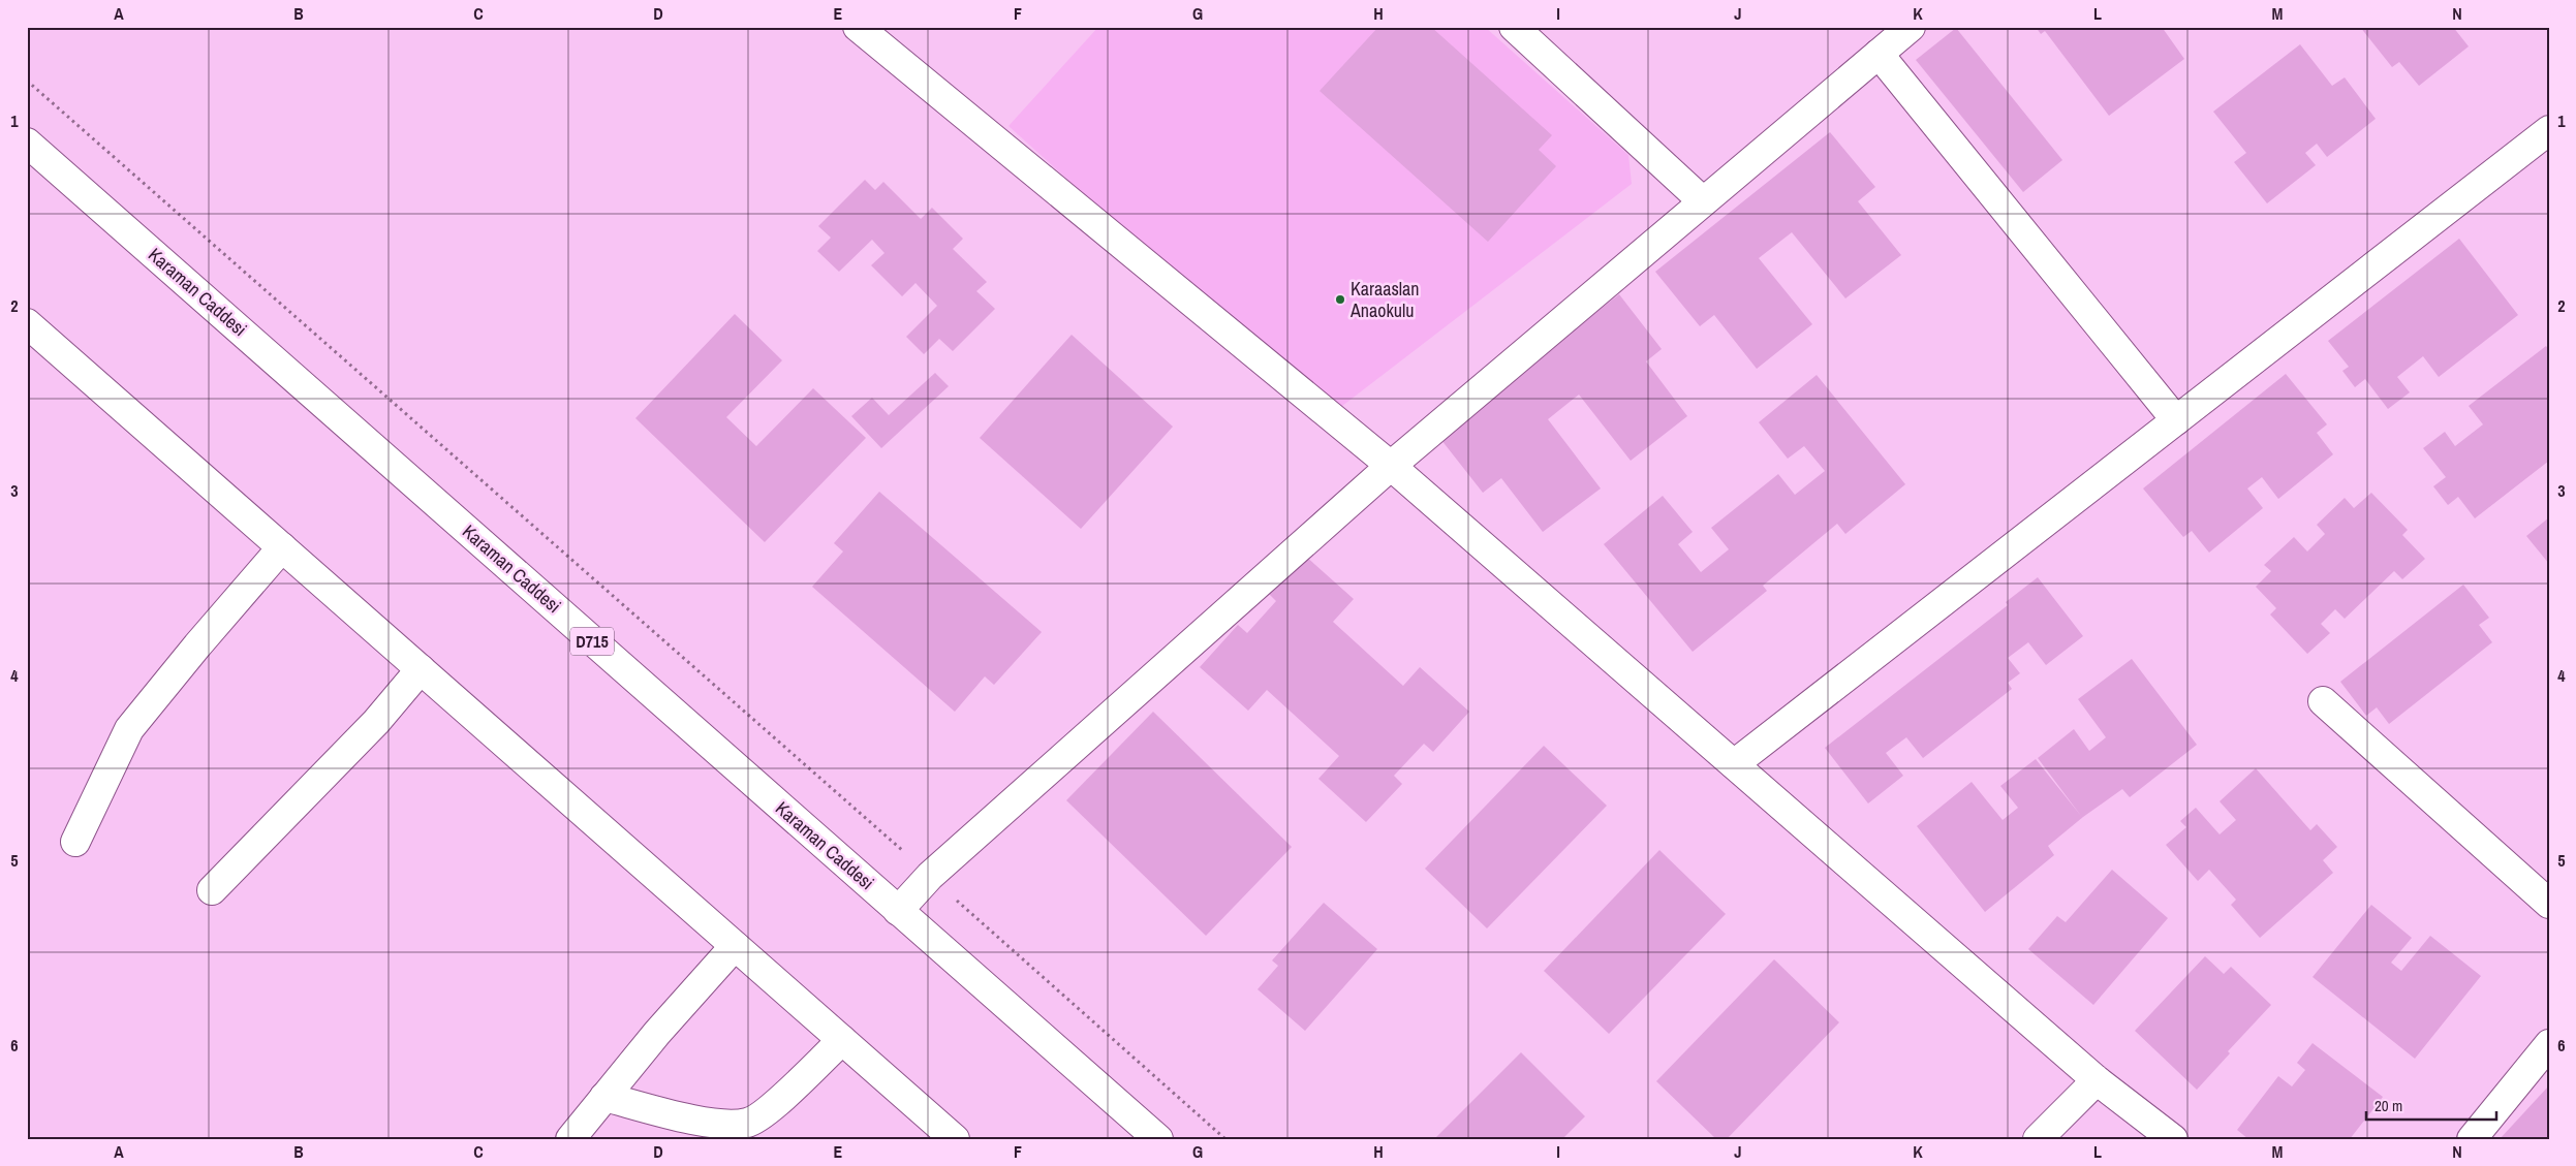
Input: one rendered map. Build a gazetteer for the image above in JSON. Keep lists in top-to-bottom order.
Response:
{
  "streets": {
    "main road": ["Karaman Caddesi", "D715"]
  },
  "places": ["Karaaslan Anaokulu"],
  "scale_bar": "20 m",
  "grid": {
    "columns": [
      "A",
      "B",
      "C",
      "D",
      "E",
      "F",
      "G",
      "H",
      "I",
      "J",
      "K",
      "L",
      "M",
      "N"
    ],
    "rows": [
      "1",
      "2",
      "3",
      "4",
      "5",
      "6"
    ]
  }
}
